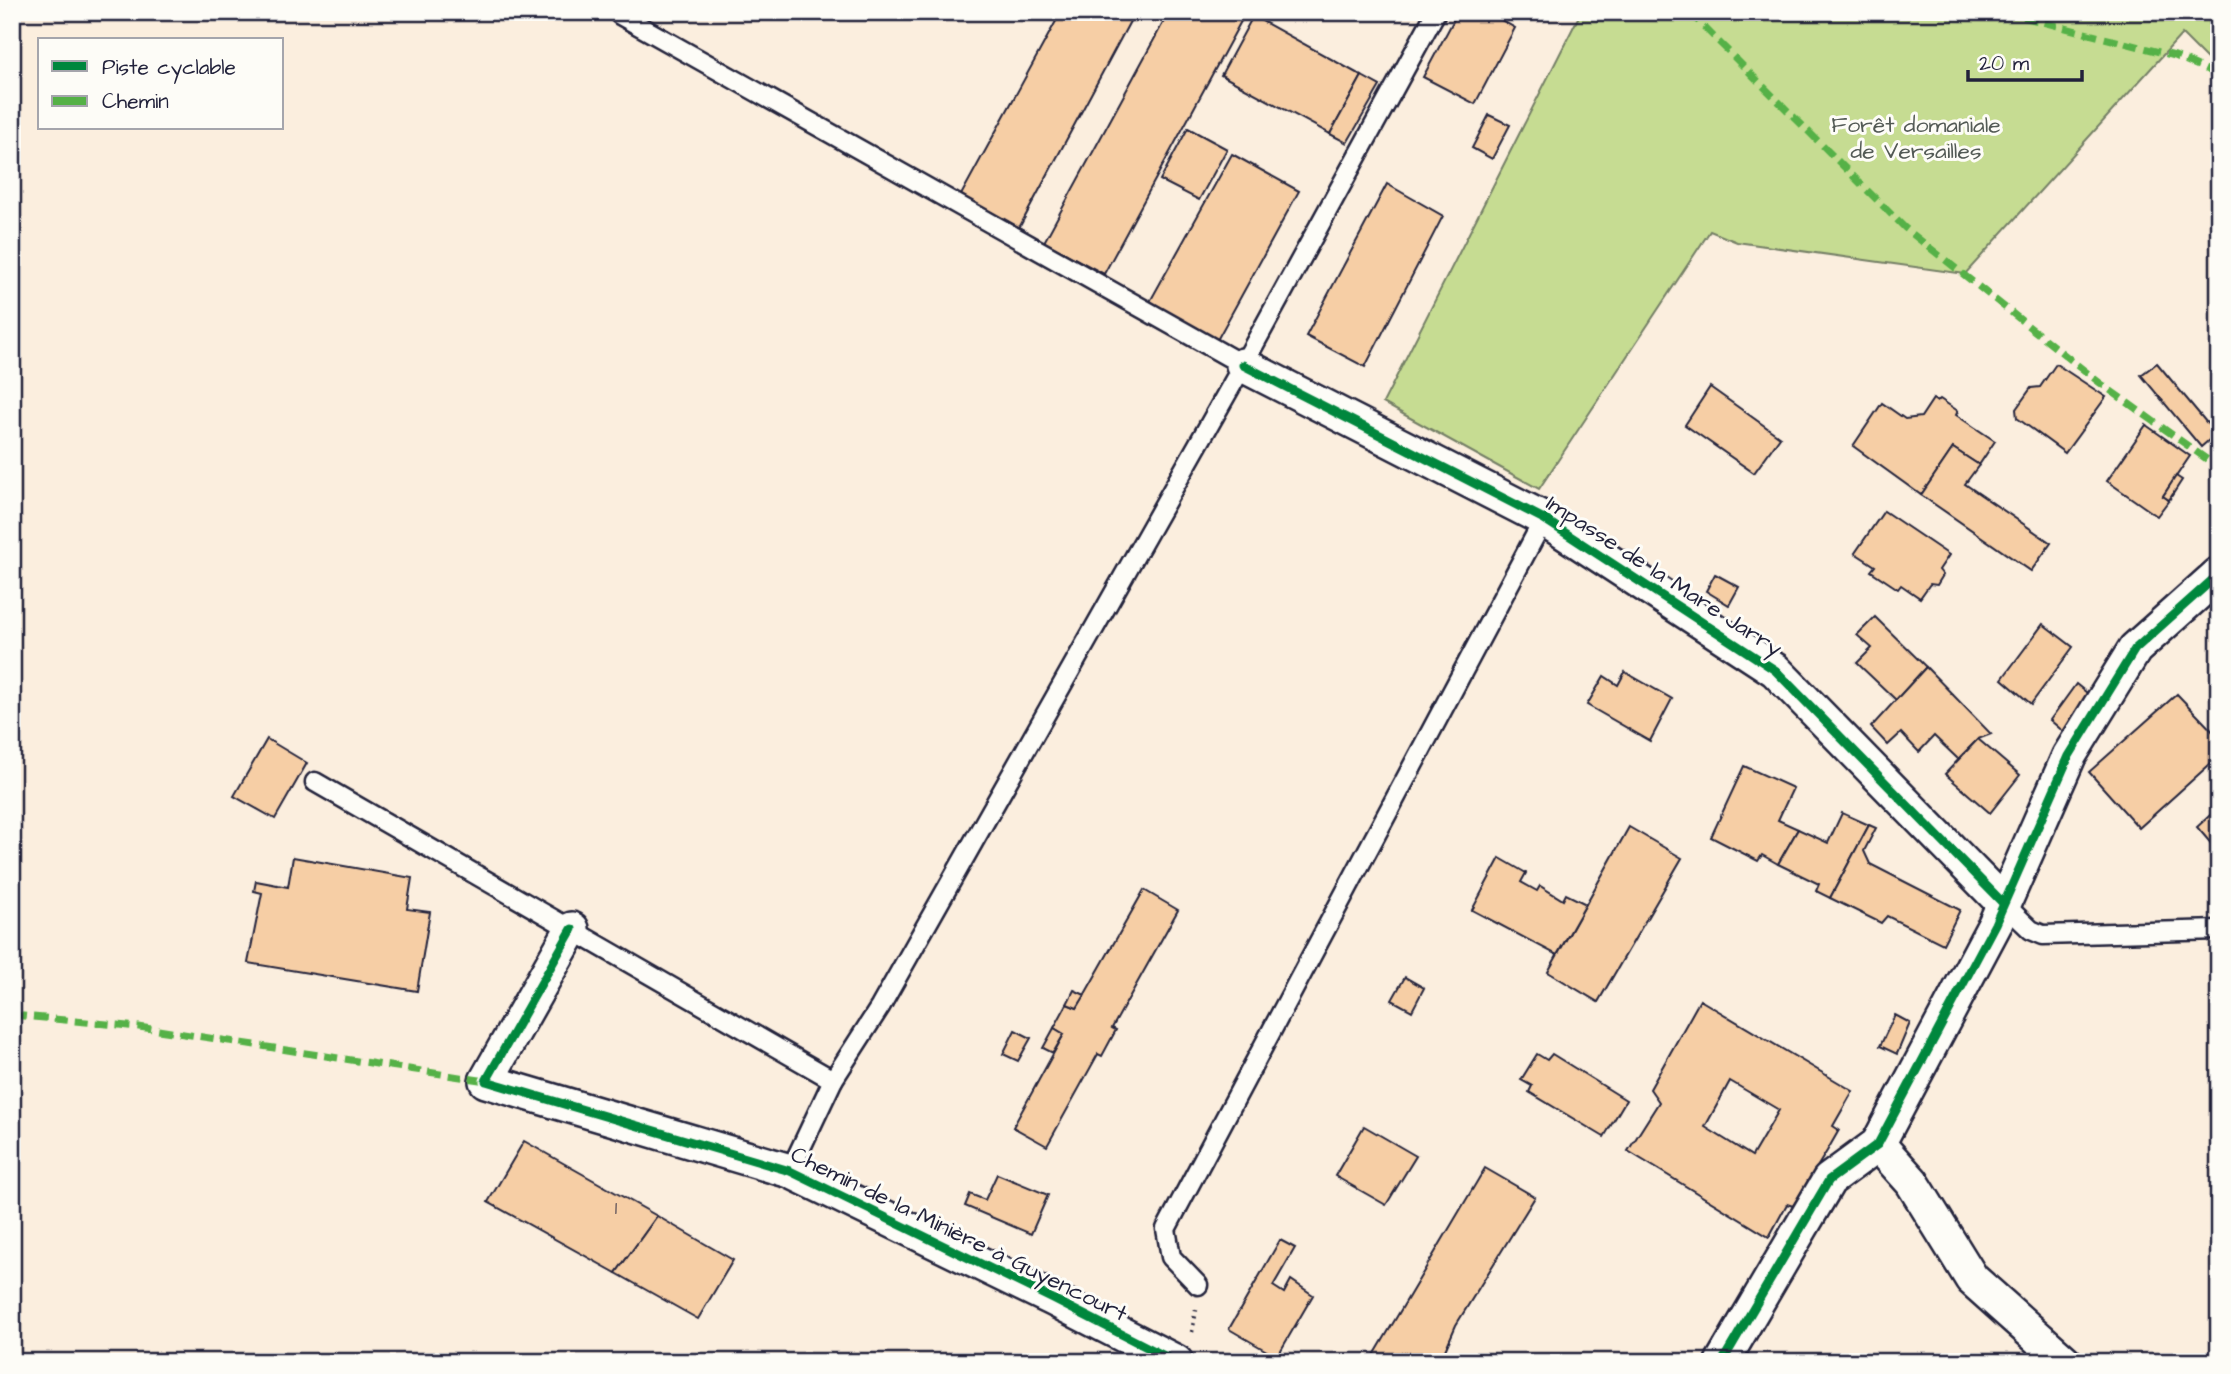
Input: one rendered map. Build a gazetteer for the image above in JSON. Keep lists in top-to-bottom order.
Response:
{
  "streets": {
    "street": ["Impasse de la Mare Jarry", "Chemin de la Minière à Guyencourt"]
  },
  "parks": ["Forêt domaniale de Versailles"],
  "house_numbers": ["1"],
  "legend": ["Piste cyclable", "Chemin"],
  "scale_bar": "20 m"
}
